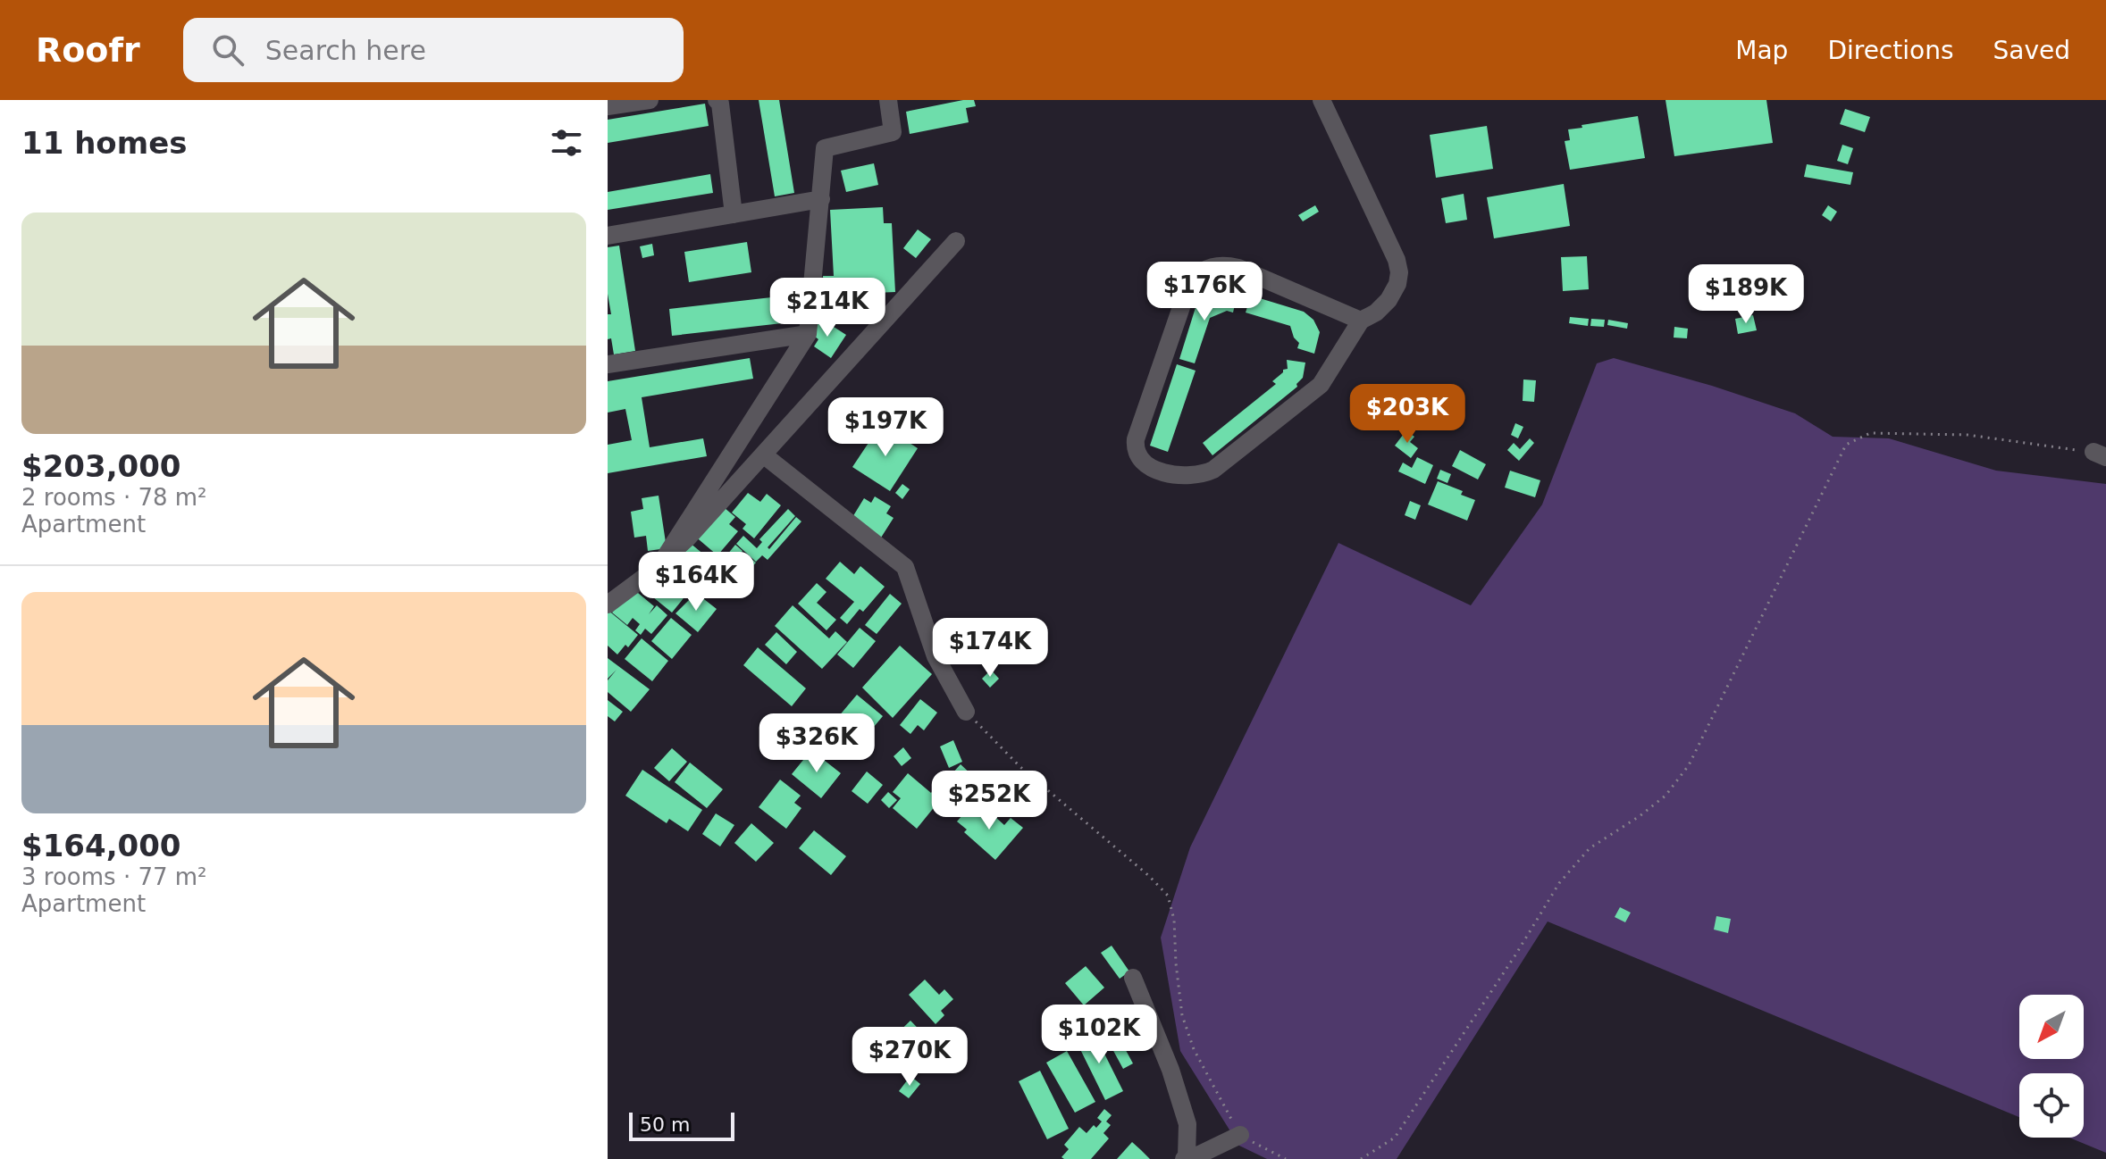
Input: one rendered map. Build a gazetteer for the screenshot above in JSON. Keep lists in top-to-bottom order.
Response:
{
  "scale_bar": "50 m",
  "north": "bottom left",
  "page": {
    "header": "Roofr",
    "search": "Search here",
    "nav": ["Map", "Directions", "Saved"],
    "heading": "11 homes",
    "list": [
      {
        "name": "$203,000",
        "note": "2 rooms · 78 m² · Apartment"
      },
      {
        "name": "$164,000",
        "note": "3 rooms · 77 m² · Apartment"
      }
    ],
    "price": [
      "$176K",
      "$189K",
      "$214K",
      "$203K",
      "$197K",
      "$164K",
      "$174K",
      "$326K",
      "$252K",
      "$102K",
      "$270K"
    ],
    "scale": "50 m"
  }
}
